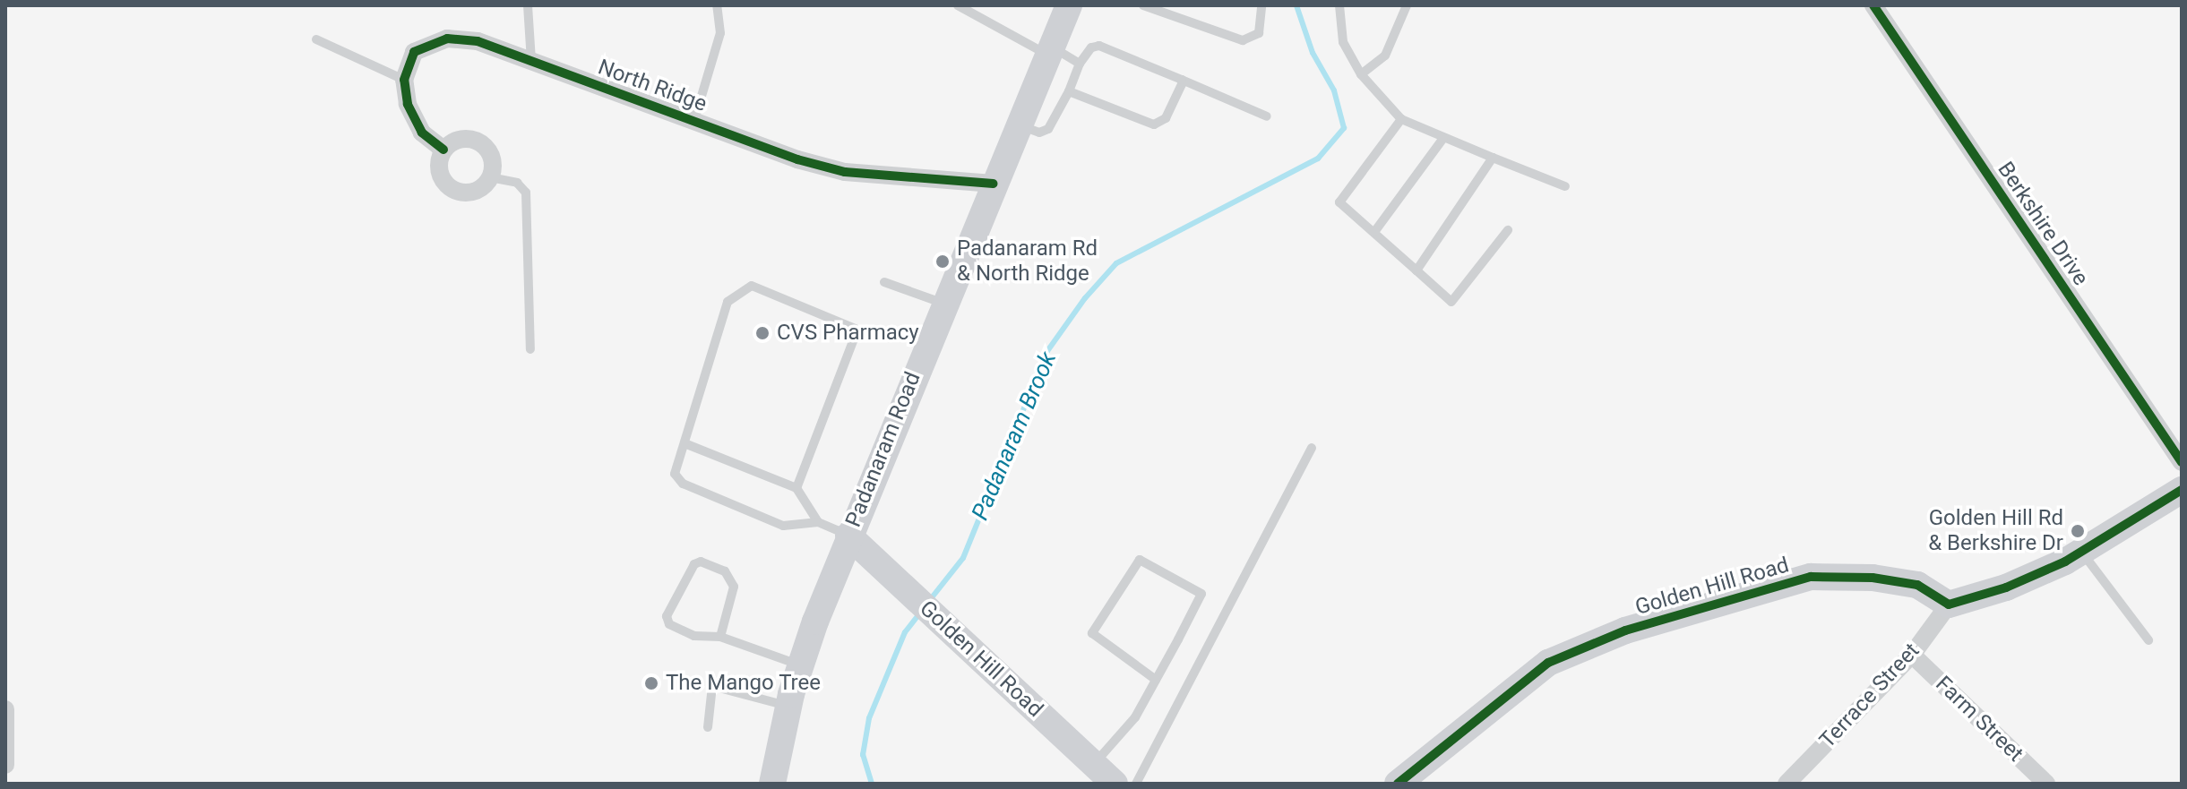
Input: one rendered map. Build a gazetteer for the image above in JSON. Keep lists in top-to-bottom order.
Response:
{
  "streets": {
    "street": [
      "North Ridge",
      "Berkshire Drive",
      "Padanaram Road",
      "Golden Hill Road",
      "Terrace Street",
      "Farm Street"
    ]
  },
  "crossings": [
    ["North Ridge", "Padanaram Road"],
    ["Padanaram Road", "Golden Hill Road"],
    ["Golden Hill Road", "Terrace Street"],
    ["Terrace Street", "Farm Street"]
  ],
  "water": ["Padanaram Brook"],
  "places": [
    "Padanaram Rd & North Ridge",
    "CVS Pharmacy",
    "Golden Hill Rd & Berkshire Dr",
    "The Mango Tree"
  ]
}
